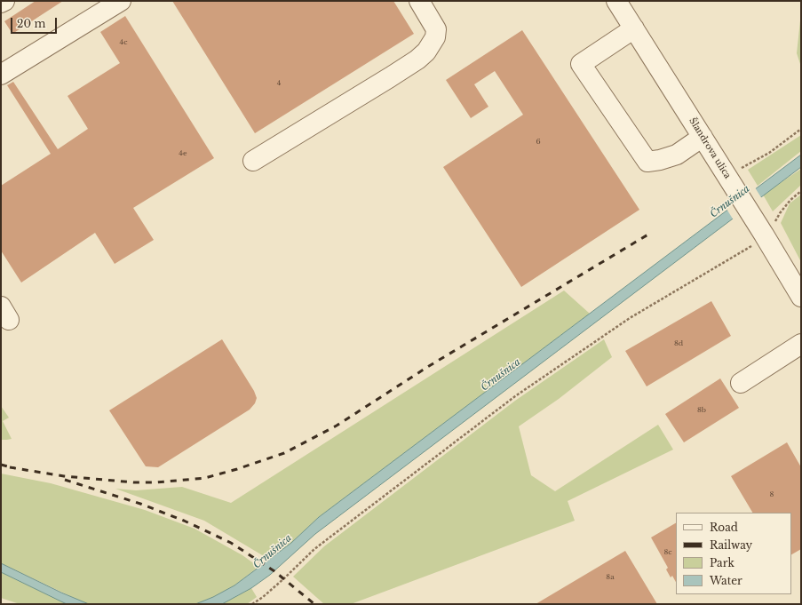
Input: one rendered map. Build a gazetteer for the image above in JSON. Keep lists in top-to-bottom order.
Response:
{
  "streets": {
    "street": ["Šlandrova ulica"]
  },
  "water": ["Črnušnica"],
  "house_numbers": [
    "4c",
    "4",
    "6",
    "4e",
    "8d",
    "8b",
    "8",
    "8c",
    "8a"
  ],
  "legend": [
    "Road",
    "Railway",
    "Park",
    "Water"
  ],
  "scale_bar": "20 m"
}
